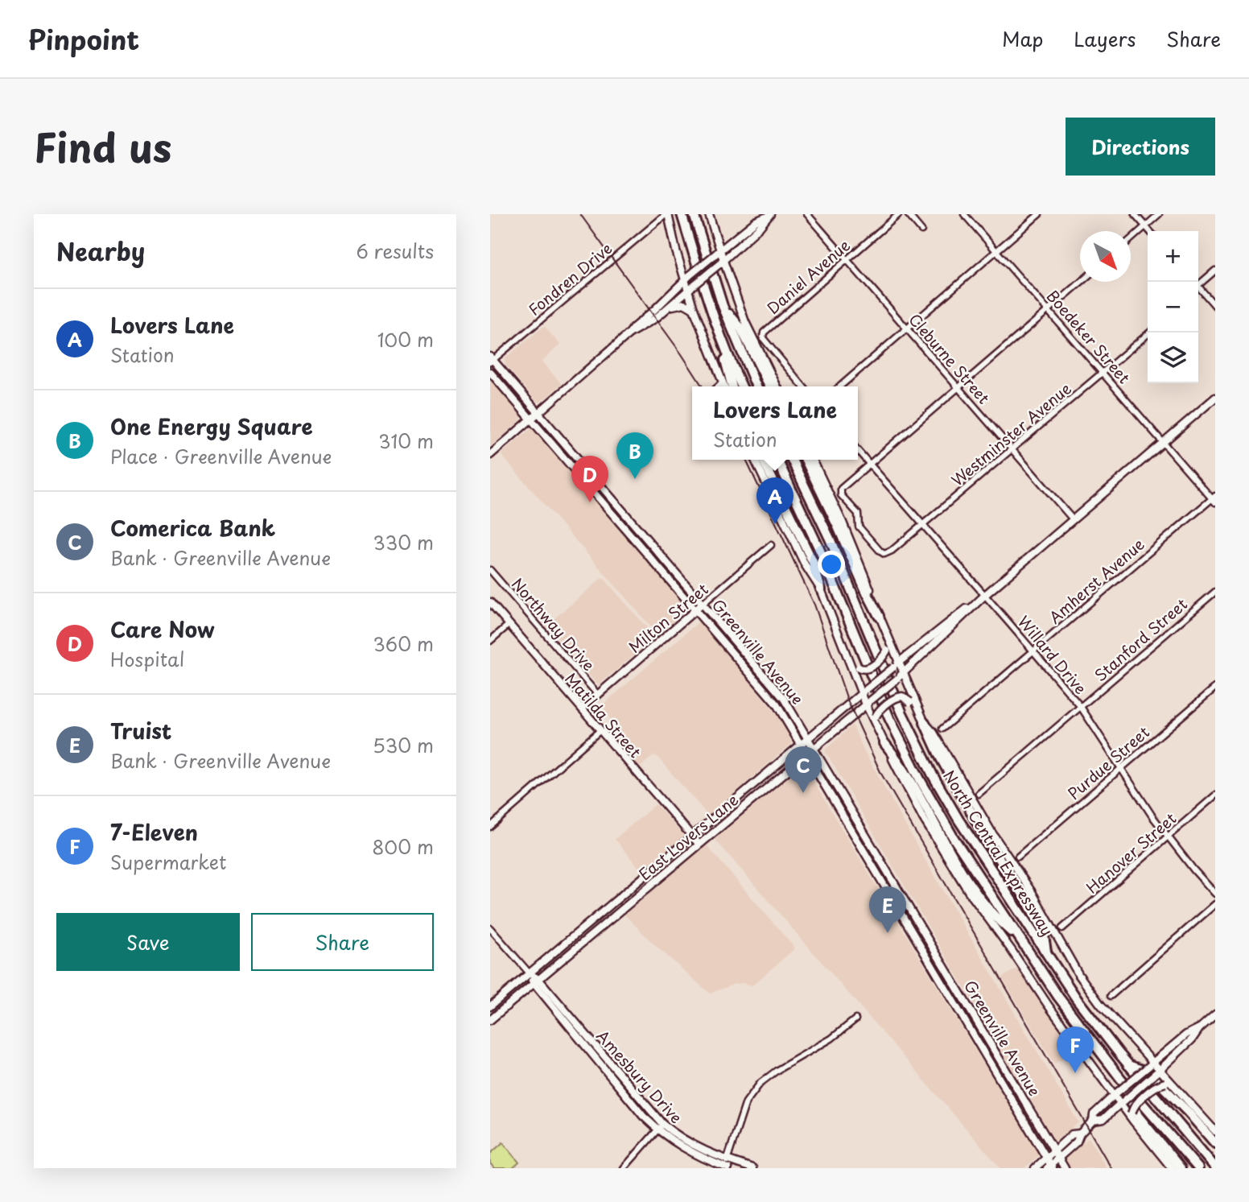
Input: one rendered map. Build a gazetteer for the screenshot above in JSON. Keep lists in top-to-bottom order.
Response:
{
  "streets": {
    "highway": ["North Central Expressway"],
    "main road": [
      "Milton Street",
      "Greenville Avenue",
      "Matilda Street",
      "East Lovers Lane",
      "Amesbury Drive"
    ],
    "street": [
      "Daniel Avenue",
      "Fondren Drive",
      "Boedeker Street",
      "Cleburne Street",
      "Westminster Avenue",
      "Amherst Avenue",
      "Northway Drive",
      "Stanford Street",
      "Willard Drive",
      "Purdue Street",
      "Hanover Street"
    ]
  },
  "crossings": [
    ["Daniel Avenue", "Cleburne Street"],
    ["Fondren Drive", "Greenville Avenue"],
    ["Boedeker Street", "Westminster Avenue"],
    ["Boedeker Street", "Amherst Avenue"],
    ["Cleburne Street", "Westminster Avenue"],
    ["Westminster Avenue", "Willard Drive"],
    ["Amherst Avenue", "Willard Drive"],
    ["Milton Street", "Northway Drive"],
    ["Milton Street", "Greenville Avenue"],
    ["Milton Street", "Matilda Street"],
    ["Stanford Street", "Willard Drive"],
    ["Greenville Avenue", "East Lovers Lane"],
    ["Willard Drive", "Purdue Street"],
    ["Willard Drive", "East Lovers Lane"],
    ["Willard Drive", "Hanover Street"],
    ["Matilda Street", "East Lovers Lane"],
    ["East Lovers Lane", "North Central Expressway"],
    ["East Lovers Lane", "Amesbury Drive"]
  ],
  "north": "bottom right",
  "page": {
    "header": "Pinpoint",
    "nav": ["Map", "Layers", "Share"],
    "title": "Find us",
    "buttons": [
      "Directions",
      ["Save", "Share"]
    ],
    "heading": ["Nearby", "6 results"],
    "map_buttons": ["+", "−"],
    "list": [
      {
        "mark": "A",
        "name": "Lovers Lane",
        "note": "Station",
        "value": "100 m"
      },
      {
        "mark": "B",
        "name": "One Energy Square",
        "note": "Place · Greenville Avenue",
        "value": "310 m"
      },
      {
        "mark": "C",
        "name": "Comerica Bank",
        "note": "Bank · Greenville Avenue",
        "value": "330 m"
      },
      {
        "mark": "D",
        "name": "Care Now",
        "note": "Hospital",
        "value": "360 m"
      },
      {
        "mark": "E",
        "name": "Truist",
        "note": "Bank · Greenville Avenue",
        "value": "530 m"
      },
      {
        "mark": "F",
        "name": "7-Eleven",
        "note": "Supermarket",
        "value": "800 m"
      }
    ],
    "popup": ["Lovers Lane", "Station"],
    "pins": [
      "B",
      "D",
      "A",
      "C",
      "E",
      "F"
    ]
  }
}
